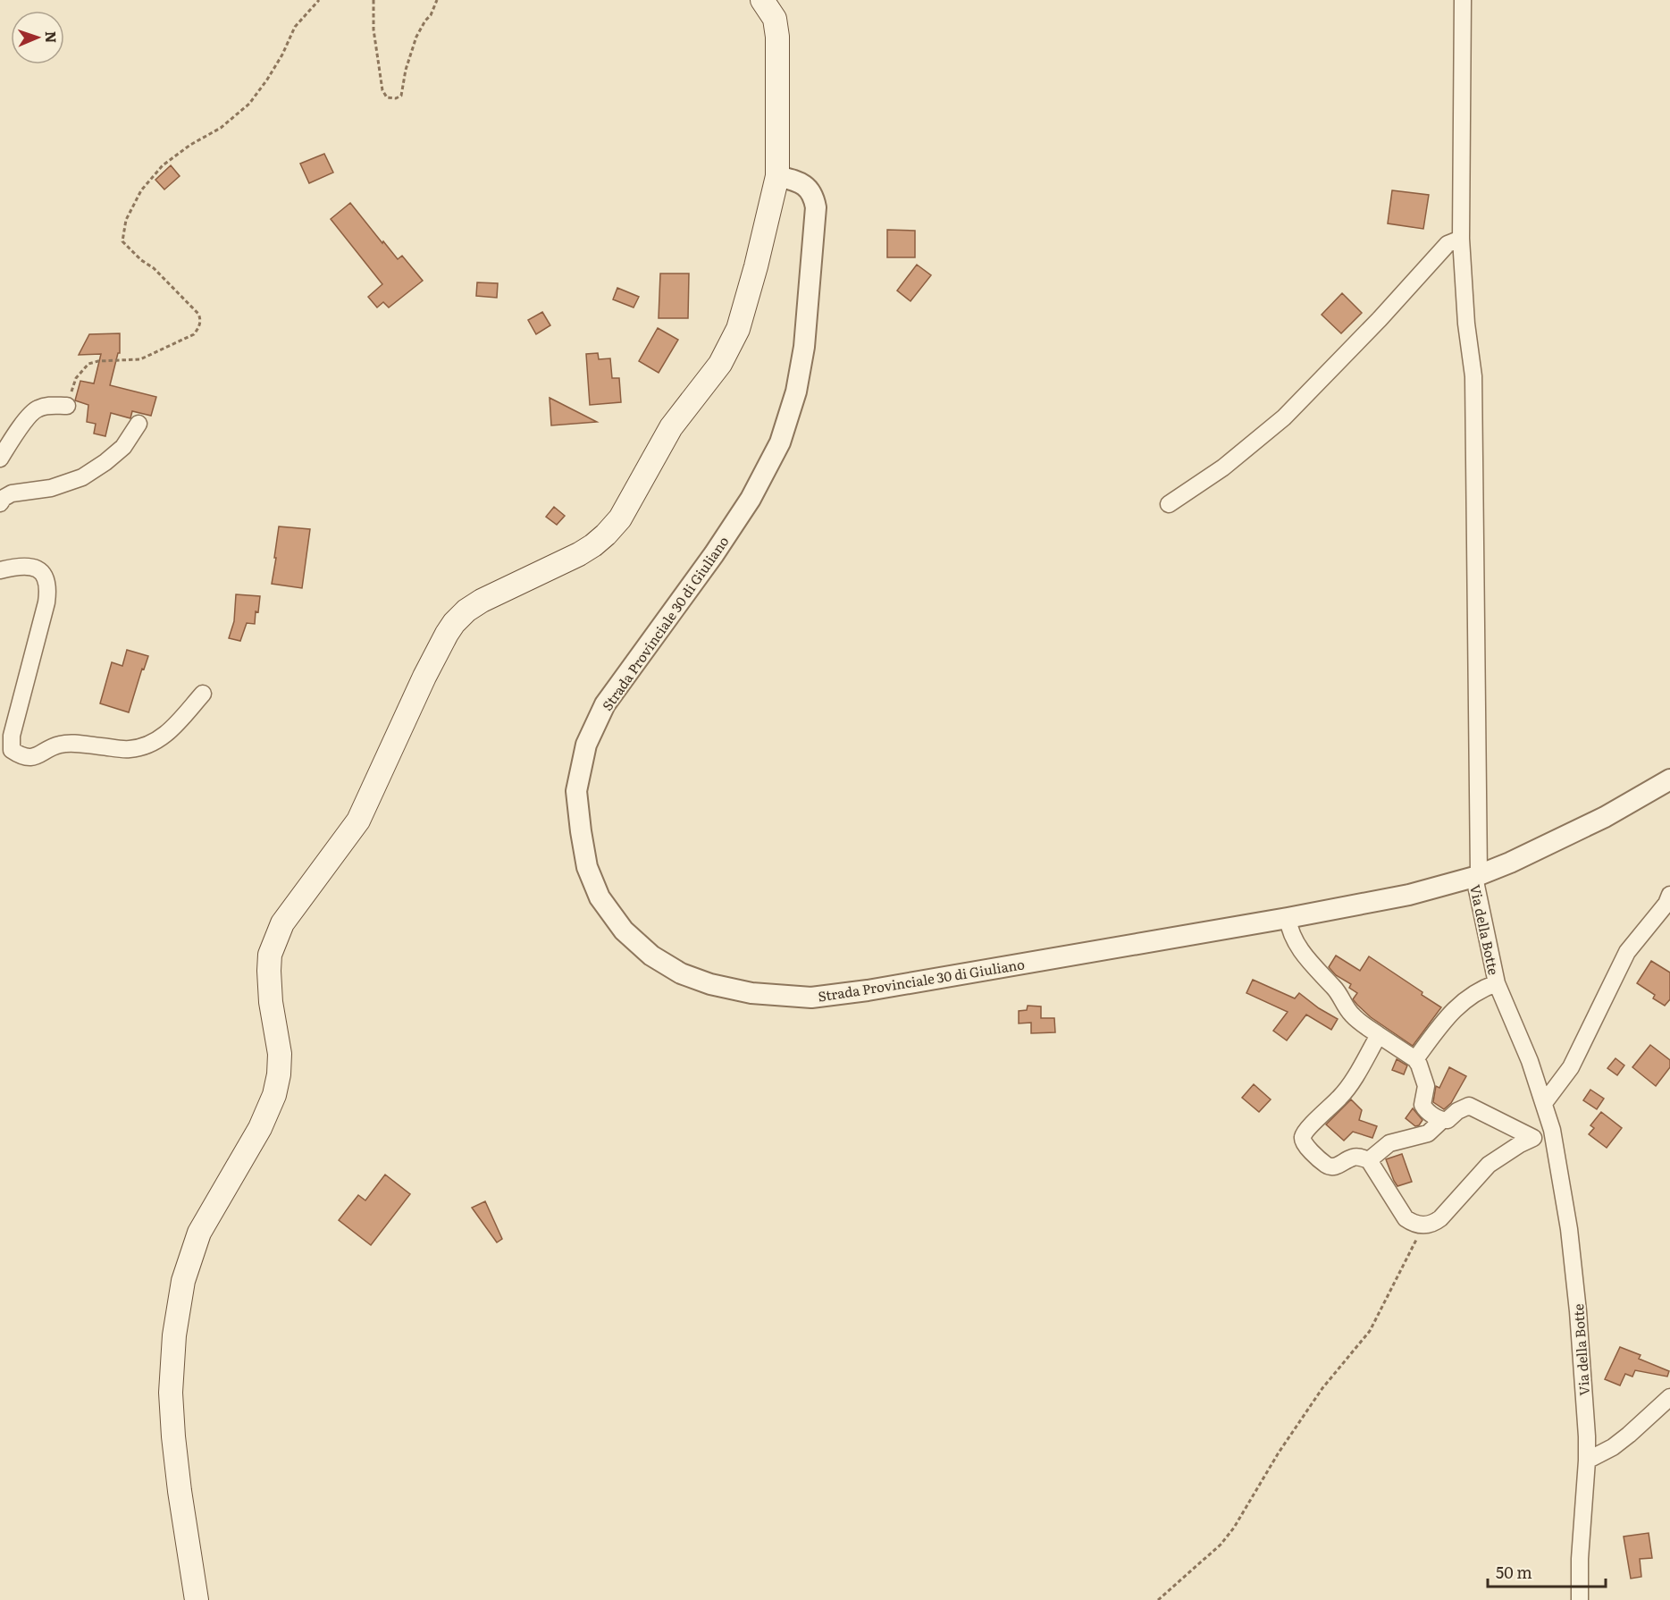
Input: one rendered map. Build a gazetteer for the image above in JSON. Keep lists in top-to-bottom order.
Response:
{
  "streets": {
    "street": ["Strada Provinciale 30 di Giuliano", "Via della Botte"]
  },
  "crossings": [
    ["Strada Provinciale 30 di Giuliano", "Via della Botte"]
  ],
  "scale_bar": "50 m",
  "north": "right"
}
